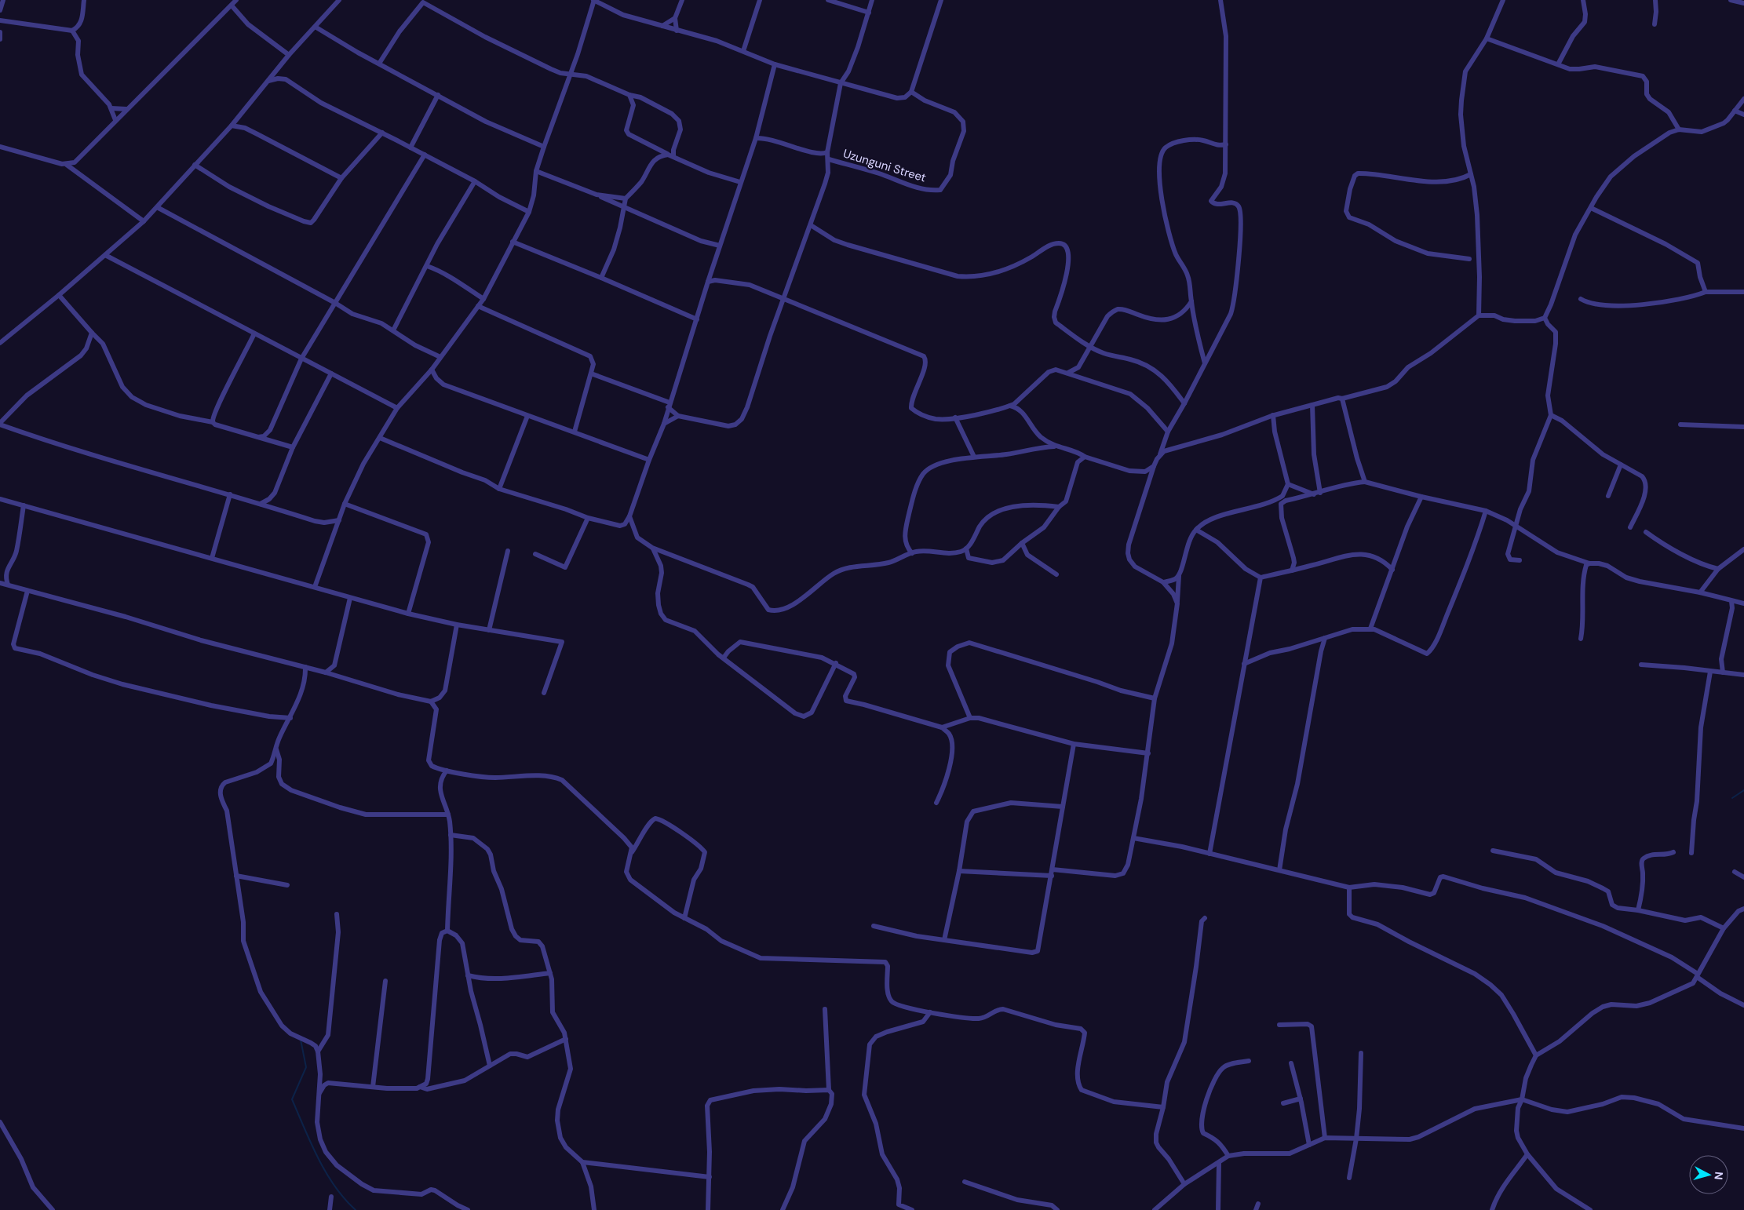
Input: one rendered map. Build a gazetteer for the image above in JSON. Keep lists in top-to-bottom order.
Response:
{
  "streets": {
    "street": ["Uzunguni Street"]
  },
  "north": "right"
}
